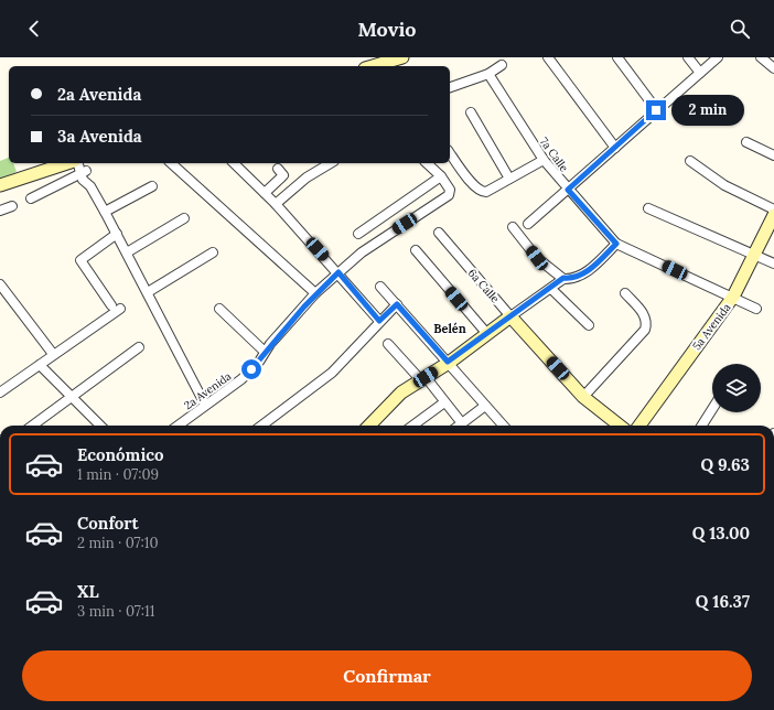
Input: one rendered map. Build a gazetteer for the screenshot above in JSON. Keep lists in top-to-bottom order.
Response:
{
  "streets": {
    "street": [
      "7a Calle",
      "6a Calle",
      "5a Avenida",
      "2a Avenida"
    ]
  },
  "crossings": [
    ["7a Calle", "5a Avenida"]
  ],
  "districts": ["Belén"],
  "page": {
    "header": "Movio",
    "banner": ["2a Avenida", "3a Avenida"],
    "bubble": "2 min",
    "list": [
      {
        "name": "Económico",
        "note": "1 min · 07:09",
        "value": "Q 9.63"
      },
      {
        "name": "Confort",
        "note": "2 min · 07:10",
        "value": "Q 13.00"
      },
      {
        "name": "XL",
        "note": "3 min · 07:11",
        "value": "Q 16.37"
      }
    ],
    "buttons": "Confirmar"
  }
}
